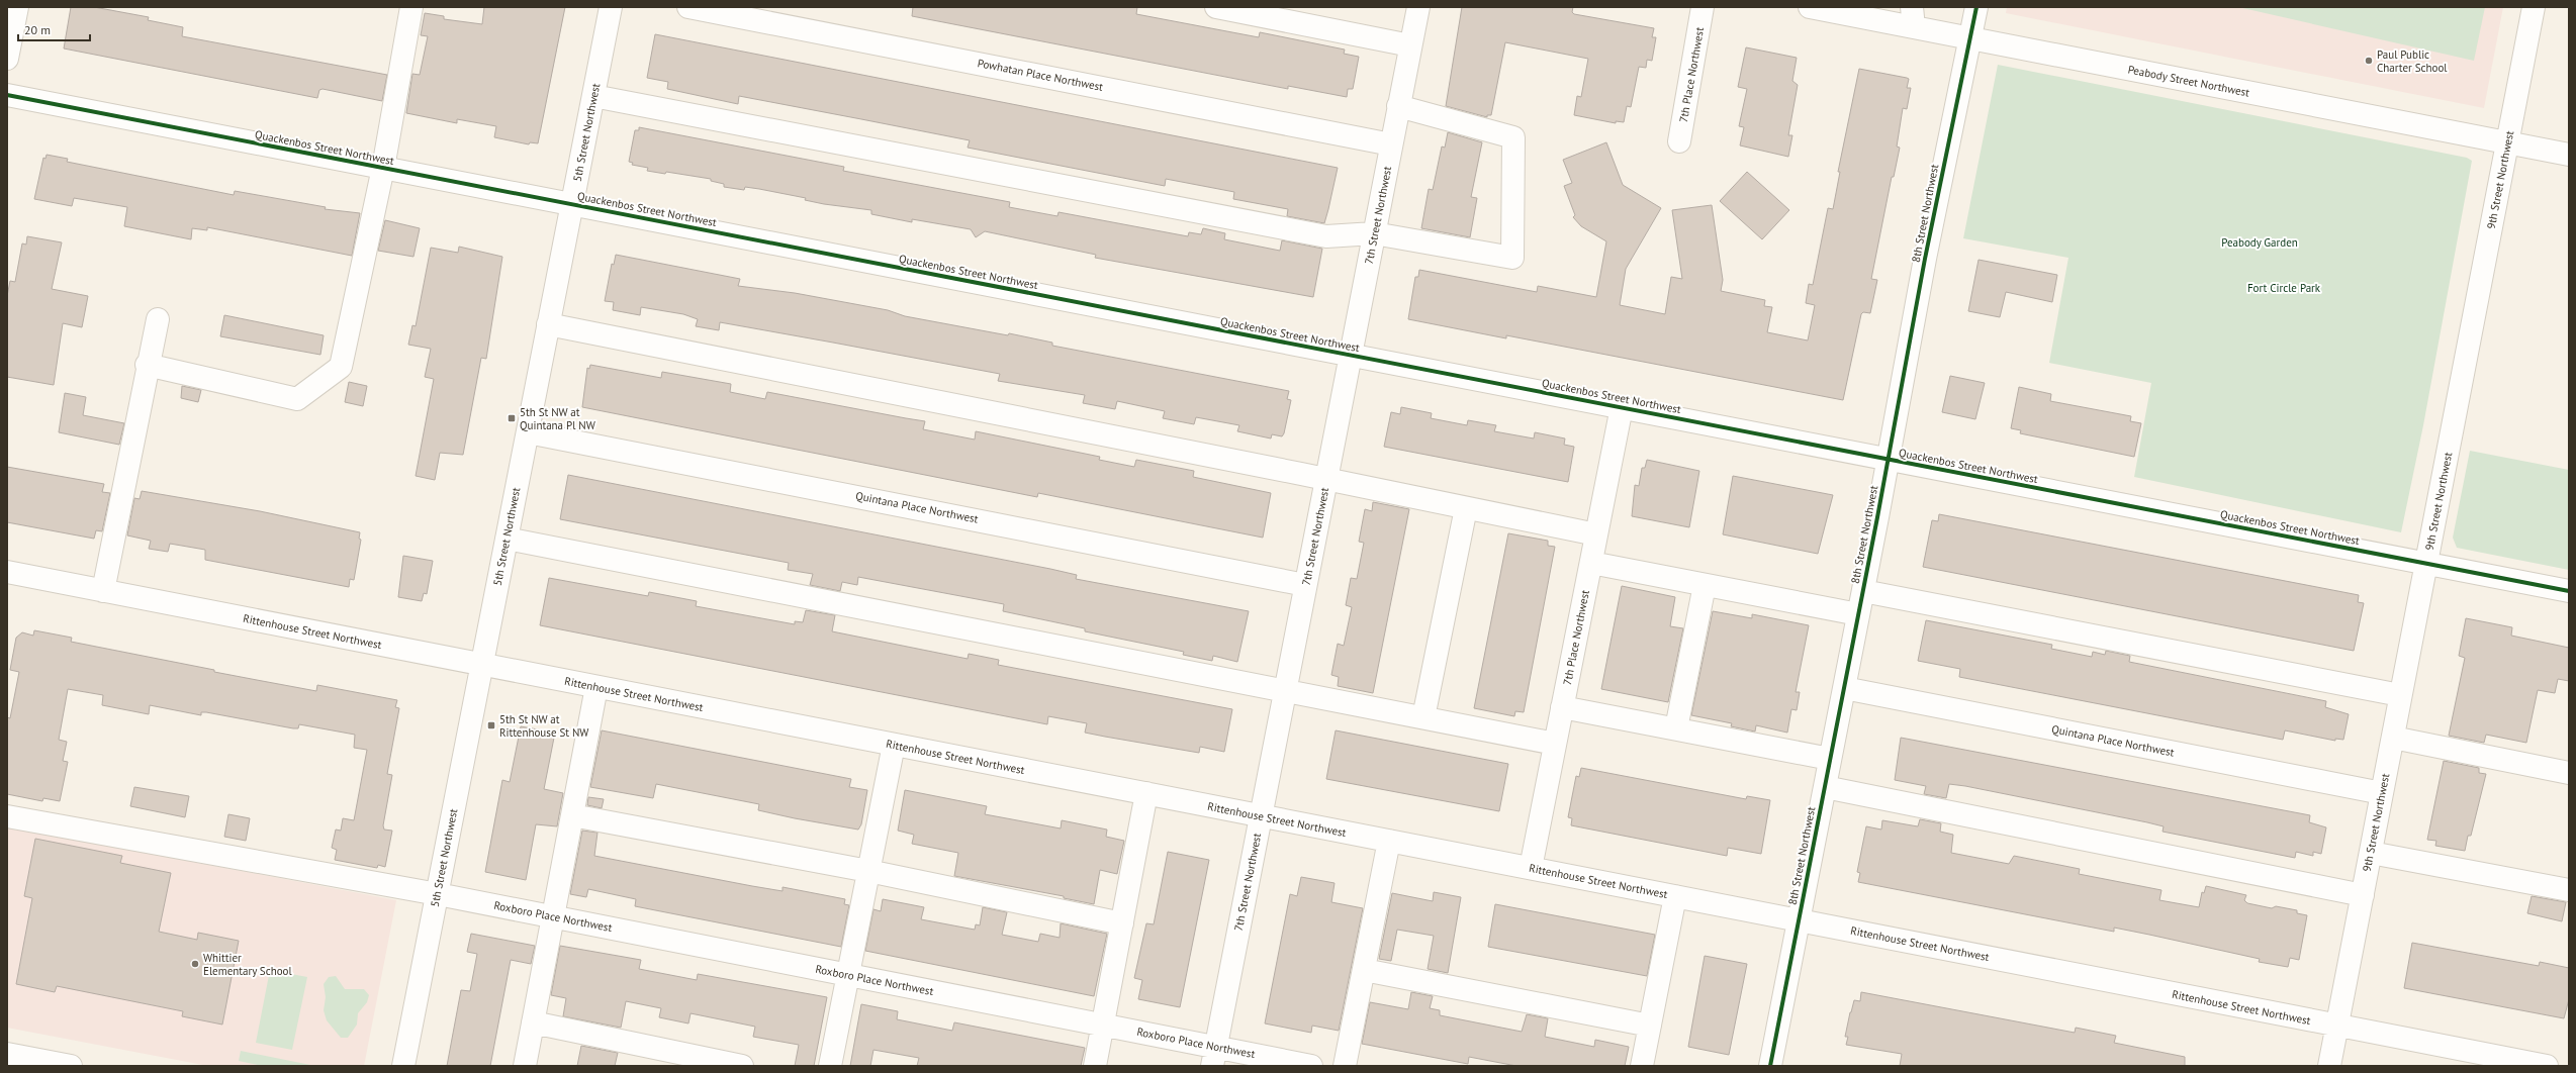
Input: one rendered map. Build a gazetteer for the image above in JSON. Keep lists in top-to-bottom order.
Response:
{
  "streets": {
    "street": [
      "Powhatan Place Northwest",
      "7th Place Northwest",
      "Peabody Street Northwest",
      "5th Street Northwest",
      "Quackenbos Street Northwest",
      "9th Street Northwest",
      "8th Street Northwest",
      "7th Street Northwest",
      "Quintana Place Northwest",
      "Rittenhouse Street Northwest",
      "Roxboro Place Northwest"
    ]
  },
  "crossings": [
    ["Powhatan Place Northwest", "7th Street Northwest"],
    ["7th Place Northwest", "Quackenbos Street Northwest"],
    ["7th Place Northwest", "Rittenhouse Street Northwest"],
    ["Peabody Street Northwest", "9th Street Northwest"],
    ["Peabody Street Northwest", "8th Street Northwest"],
    ["5th Street Northwest", "Quackenbos Street Northwest"],
    ["5th Street Northwest", "Quintana Place Northwest"],
    ["5th Street Northwest", "Rittenhouse Street Northwest"],
    ["5th Street Northwest", "Roxboro Place Northwest"],
    ["Quackenbos Street Northwest", "9th Street Northwest"],
    ["Quackenbos Street Northwest", "8th Street Northwest"],
    ["Quackenbos Street Northwest", "7th Street Northwest"],
    ["9th Street Northwest", "Quintana Place Northwest"],
    ["9th Street Northwest", "Rittenhouse Street Northwest"],
    ["8th Street Northwest", "Quintana Place Northwest"],
    ["8th Street Northwest", "Rittenhouse Street Northwest"],
    ["7th Street Northwest", "Quintana Place Northwest"],
    ["7th Street Northwest", "Rittenhouse Street Northwest"],
    ["7th Street Northwest", "Roxboro Place Northwest"]
  ],
  "parks": ["Peabody Garden", "Fort Circle Park"],
  "places": {
    "other": ["Paul Public Charter School", "Whittier Elementary School"],
    "transit": ["5th St NW at Quintana Pl NW", "5th St NW at Rittenhouse St NW"]
  },
  "scale_bar": "20 m"
}
